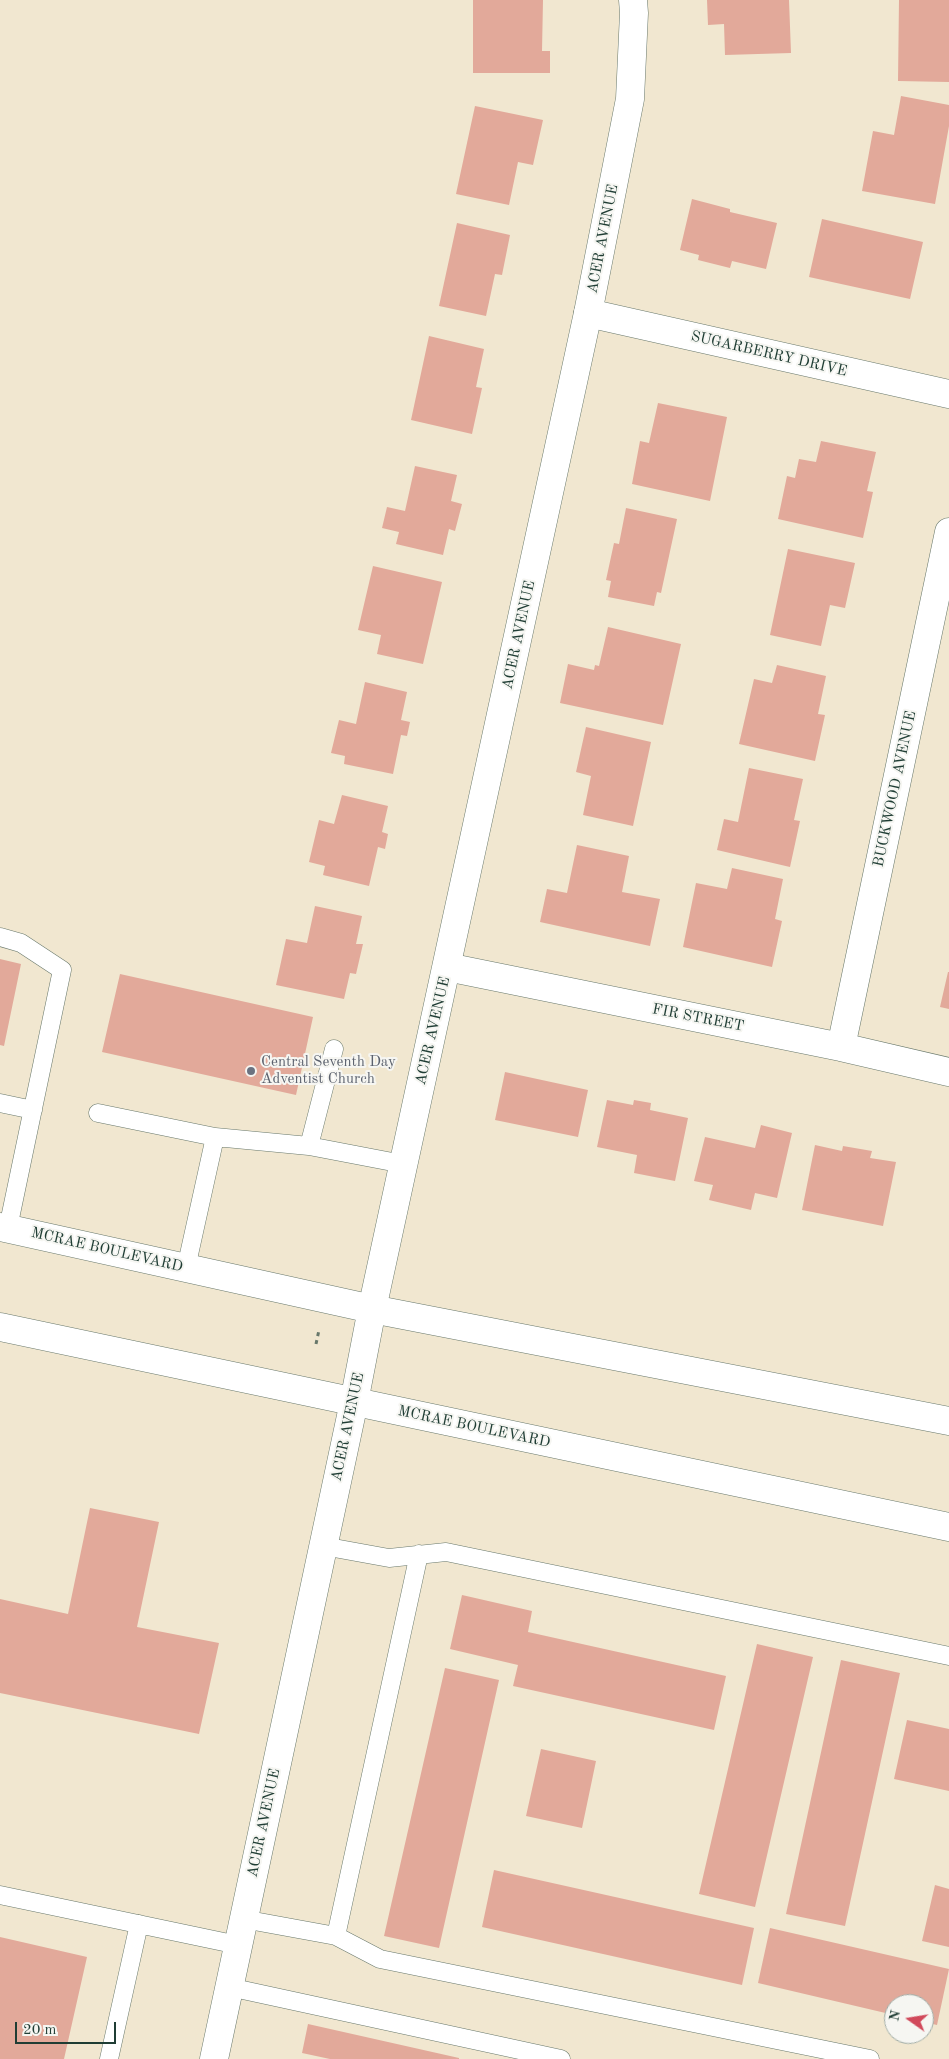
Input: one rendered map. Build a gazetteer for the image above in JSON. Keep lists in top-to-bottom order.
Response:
{
  "streets": {
    "street": [
      "ACER AVENUE",
      "SUGARBERRY DRIVE",
      "BUCKWOOD AVENUE",
      "FIR STREET",
      "MCRAE BOULEVARD"
    ]
  },
  "crossings": [
    ["ACER AVENUE", "SUGARBERRY DRIVE"],
    ["ACER AVENUE", "FIR STREET"],
    ["ACER AVENUE", "MCRAE BOULEVARD"],
    ["BUCKWOOD AVENUE", "FIR STREET"]
  ],
  "places": ["Central Seventh Day Adventist Church"],
  "scale_bar": "20 m",
  "north": "left"
}
